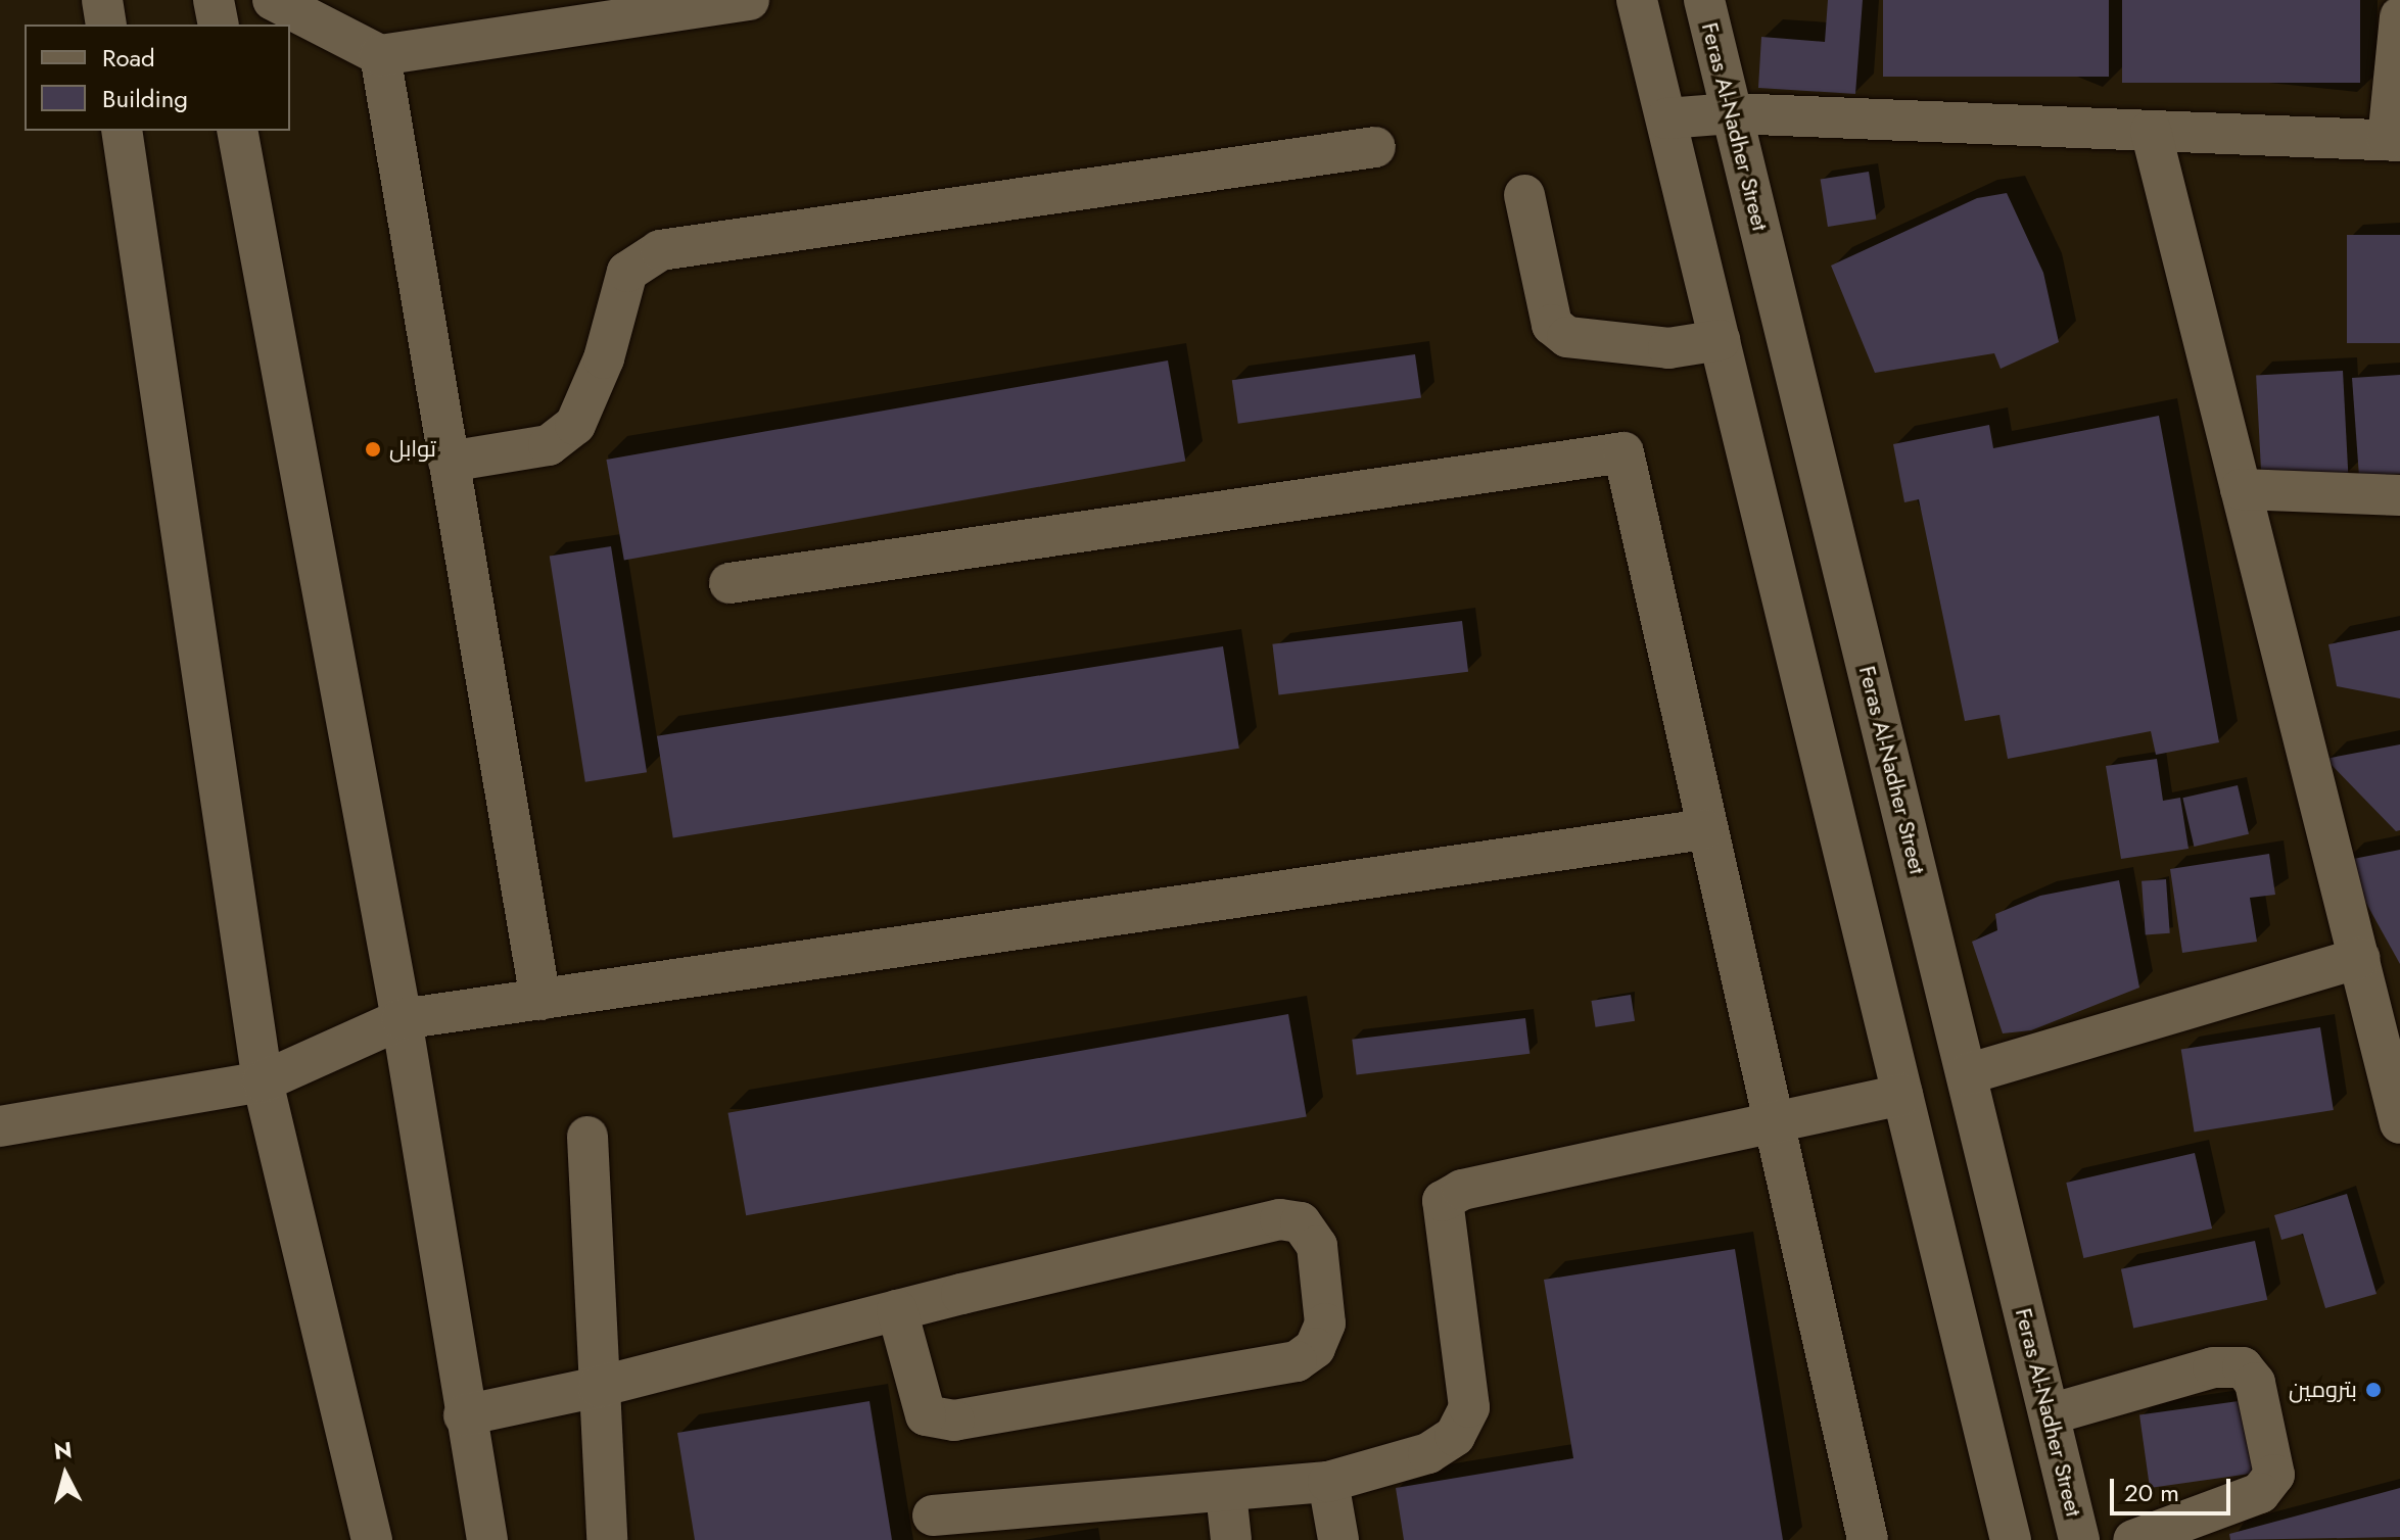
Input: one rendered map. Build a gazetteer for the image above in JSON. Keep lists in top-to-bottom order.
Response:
{
  "streets": {
    "street": ["Feras Al-Nadher Street"]
  },
  "places": ["توابل", "بترومين"],
  "legend": ["Road", "Building"],
  "scale_bar": "20 m",
  "north": "top"
}
